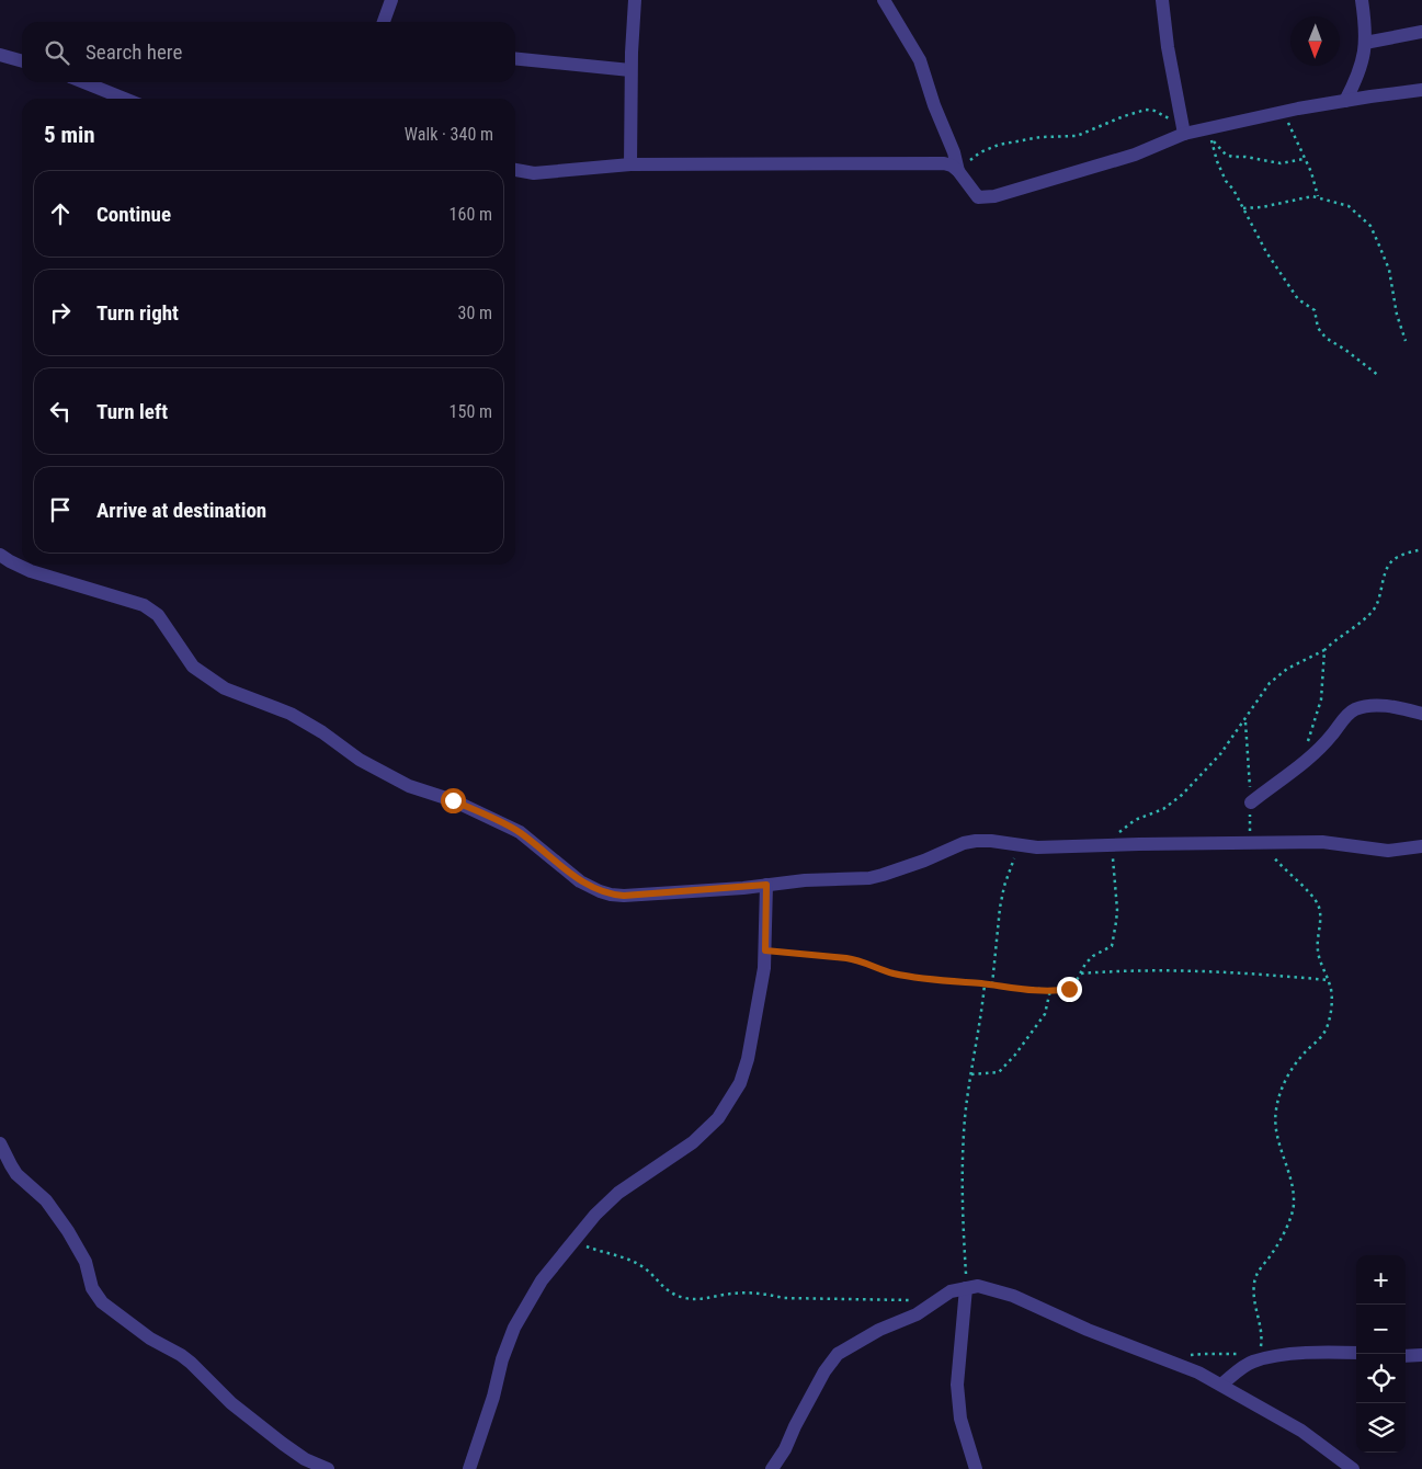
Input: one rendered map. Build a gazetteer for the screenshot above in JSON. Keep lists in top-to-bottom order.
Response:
{
  "north": "bottom",
  "page": {
    "search": "Search here",
    "heading": ["5 min", "Walk · 340 m"],
    "list": [
      ["Continue", "160 m"],
      ["Turn right", "30 m"],
      ["Turn left", "150 m"],
      "Arrive at destination"
    ],
    "map_buttons": ["+", "−"]
  }
}
